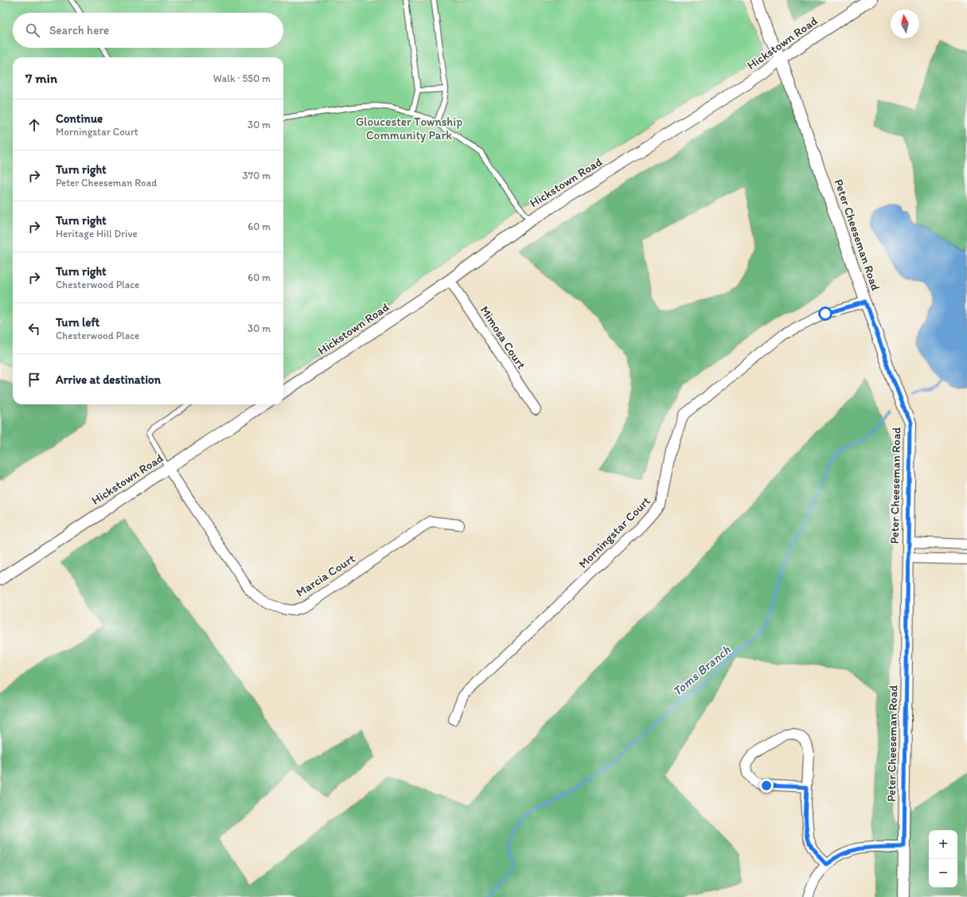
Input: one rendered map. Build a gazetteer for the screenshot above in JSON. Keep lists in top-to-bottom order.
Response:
{
  "streets": {
    "street": [
      "Hickstown Road",
      "Peter Cheeseman Road",
      "Mimosa Court",
      "Morningstar Court",
      "Marcia Court"
    ]
  },
  "crossings": [
    ["Hickstown Road", "Peter Cheeseman Road"],
    ["Hickstown Road", "Mimosa Court"],
    ["Hickstown Road", "Marcia Court"],
    ["Peter Cheeseman Road", "Morningstar Court"]
  ],
  "water": ["Toms Branch"],
  "parks": ["Gloucester Township Community Park"],
  "north": "top",
  "page": {
    "search": "Search here",
    "heading": ["7 min", "Walk · 550 m"],
    "list": [
      ["Continue", "Morningstar Court", "30 m"],
      ["Turn right", "Peter Cheeseman Road", "370 m"],
      ["Turn right", "Heritage Hill Drive", "60 m"],
      ["Turn right", "Chesterwood Place", "60 m"],
      ["Turn left", "Chesterwood Place", "30 m"],
      "Arrive at destination"
    ],
    "map_buttons": ["+", "−"]
  }
}
